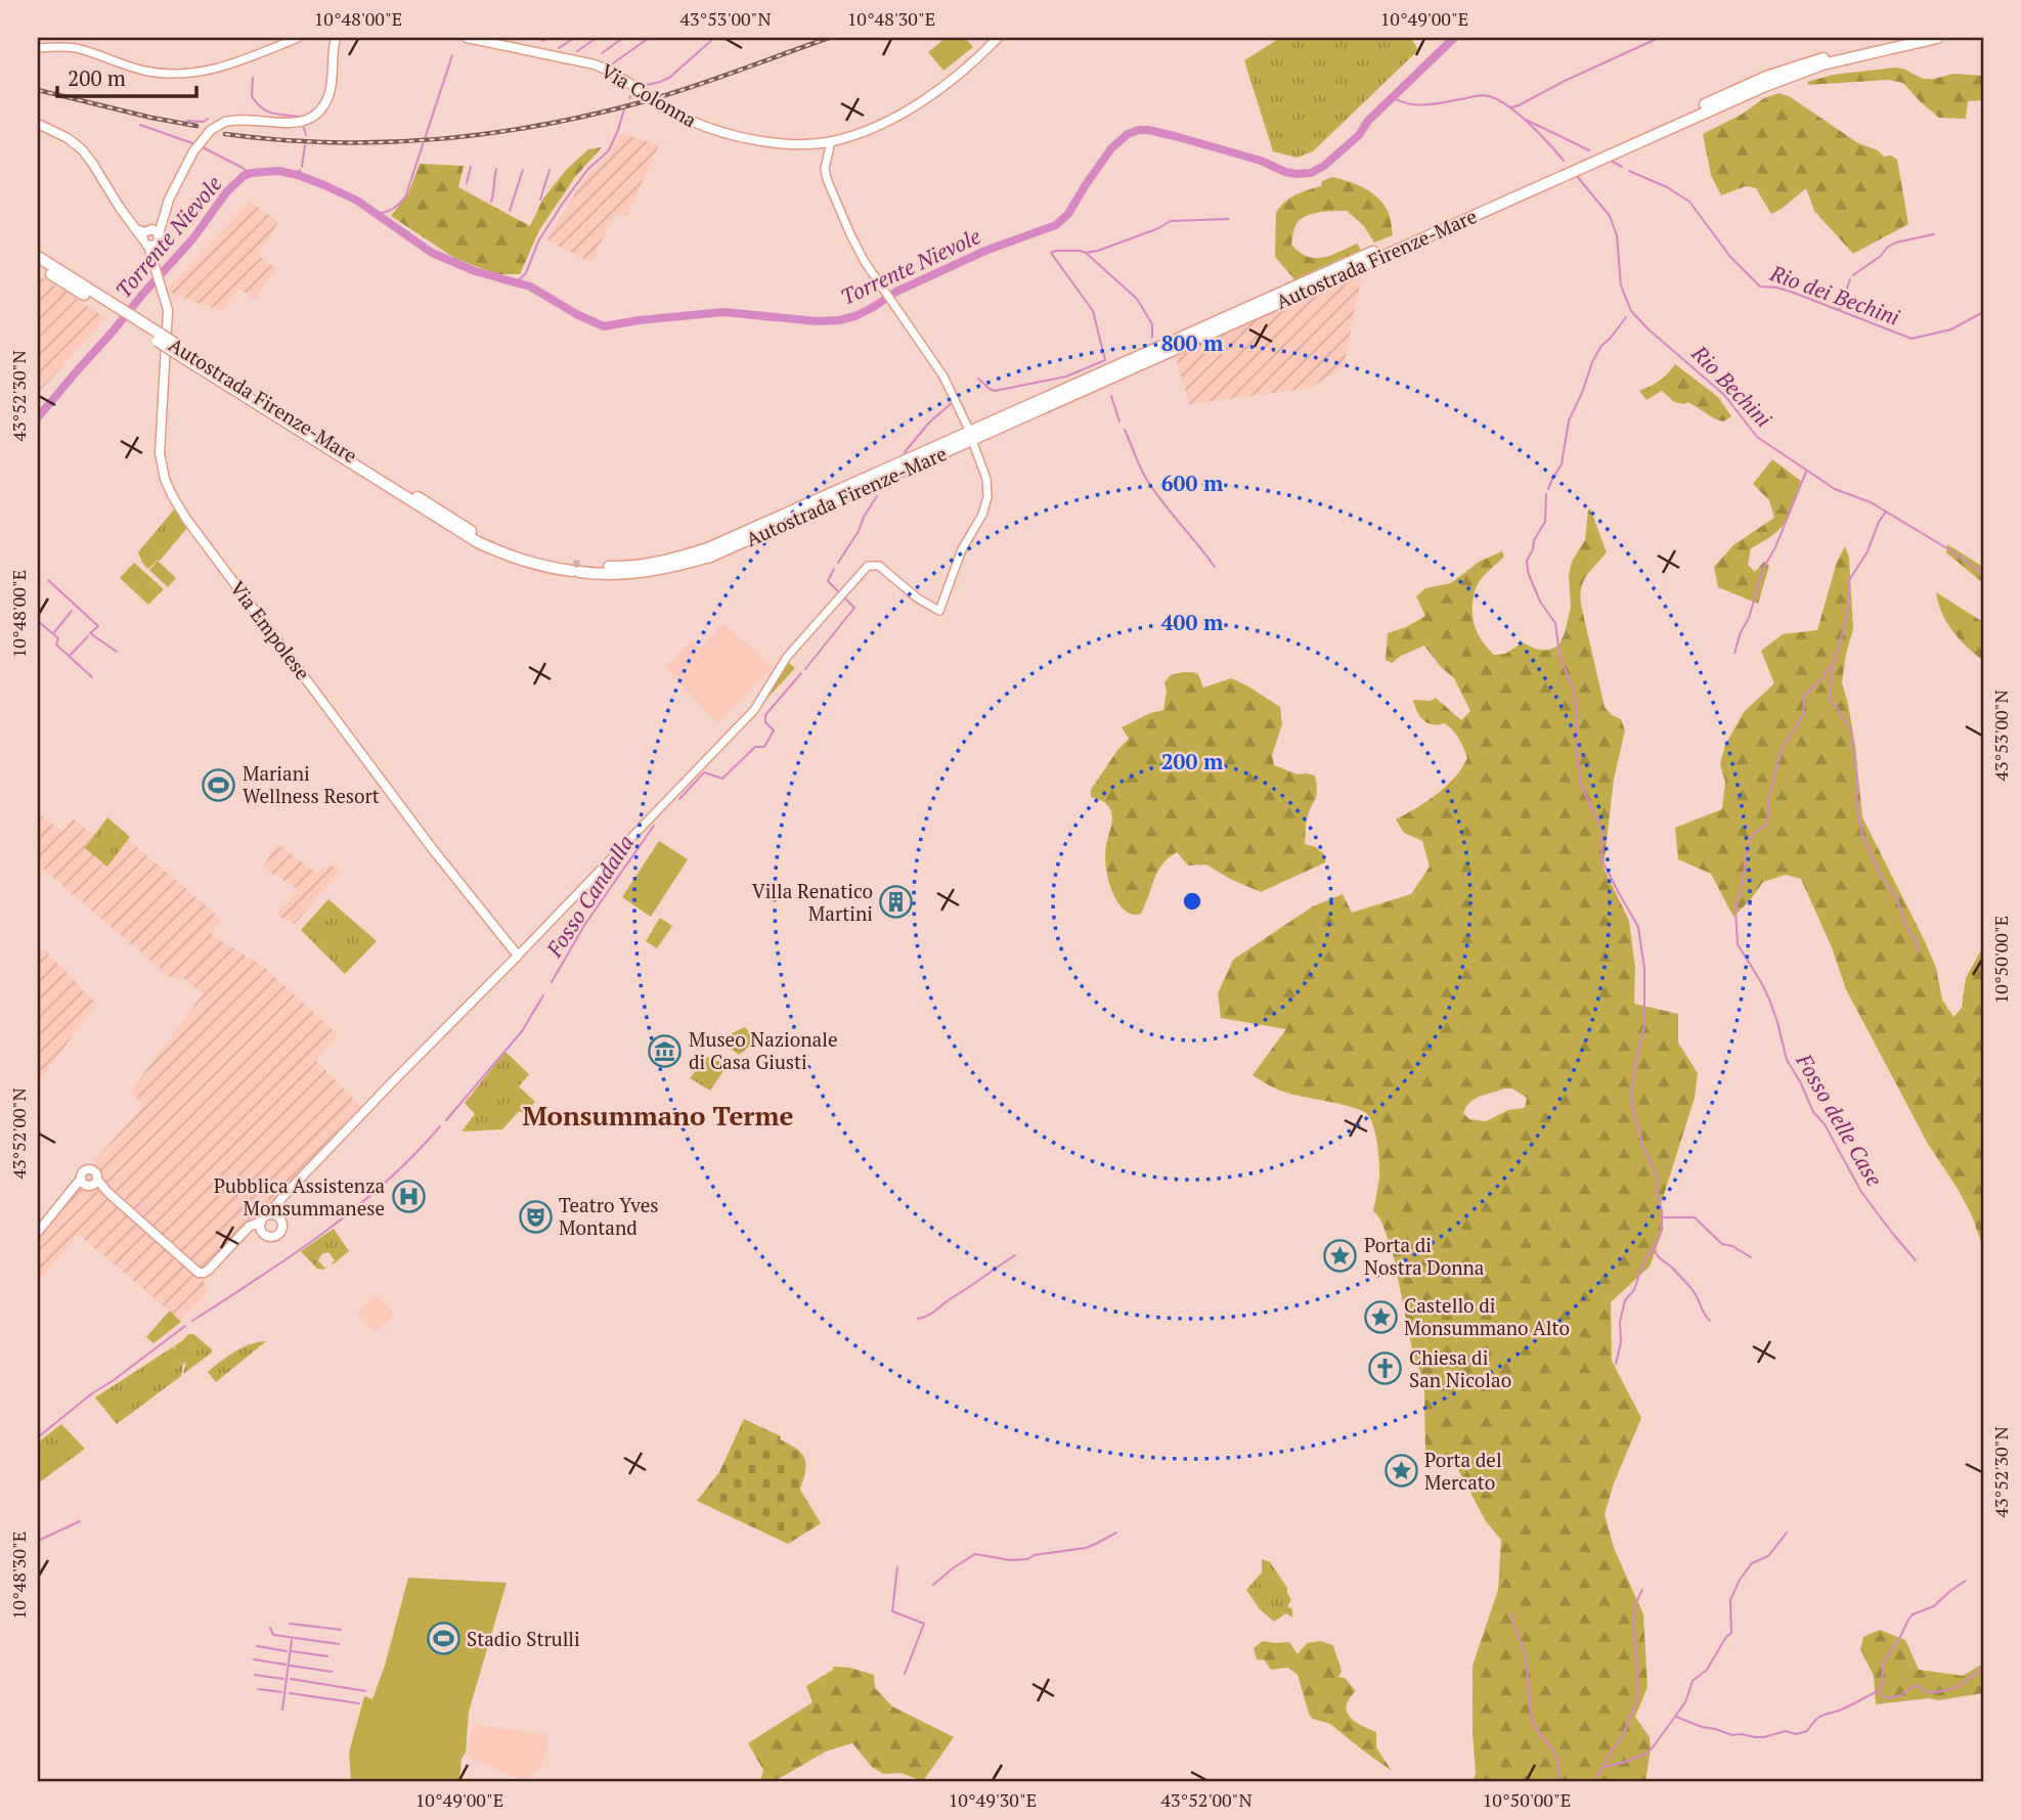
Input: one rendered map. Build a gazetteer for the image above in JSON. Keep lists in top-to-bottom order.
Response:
{
  "streets": {
    "highway": ["Autostrada Firenze-Mare"],
    "main road": ["Via Colonna", "Via Empolese"]
  },
  "districts": ["Monsummano Terme"],
  "water": [
    "Torrente Nievole",
    "Rio dei Bechini",
    "Rio Bechini",
    "Fosso Candalla",
    "Fosso delle Case"
  ],
  "places": {
    "sports": ["Mariani Wellness Resort", "Stadio Strulli"],
    "building": ["Villa Renatico Martini"],
    "museum": ["Museo Nazionale di Casa Giusti"],
    "hospital": ["Pubblica Assistenza Monsummanese"],
    "theatre": ["Teatro Yves Montand"],
    "place": ["Porta di Nostra Donna", "Castello di Monsummano Alto", "Porta del Mercato"],
    "church": ["Chiesa di San Nicolao"]
  },
  "scale_bar": "200 m",
  "coordinates": [
    "10°48'00\"E",
    "43°53'00\"N",
    "10°48'30\"E",
    "10°49'00\"E",
    "43°52'30\"N",
    "10°50'00\"E",
    "43°52'00\"N",
    "10°49'30\"E"
  ],
  "rings": [
    "800 m",
    "600 m",
    "400 m",
    "200 m"
  ]
}
